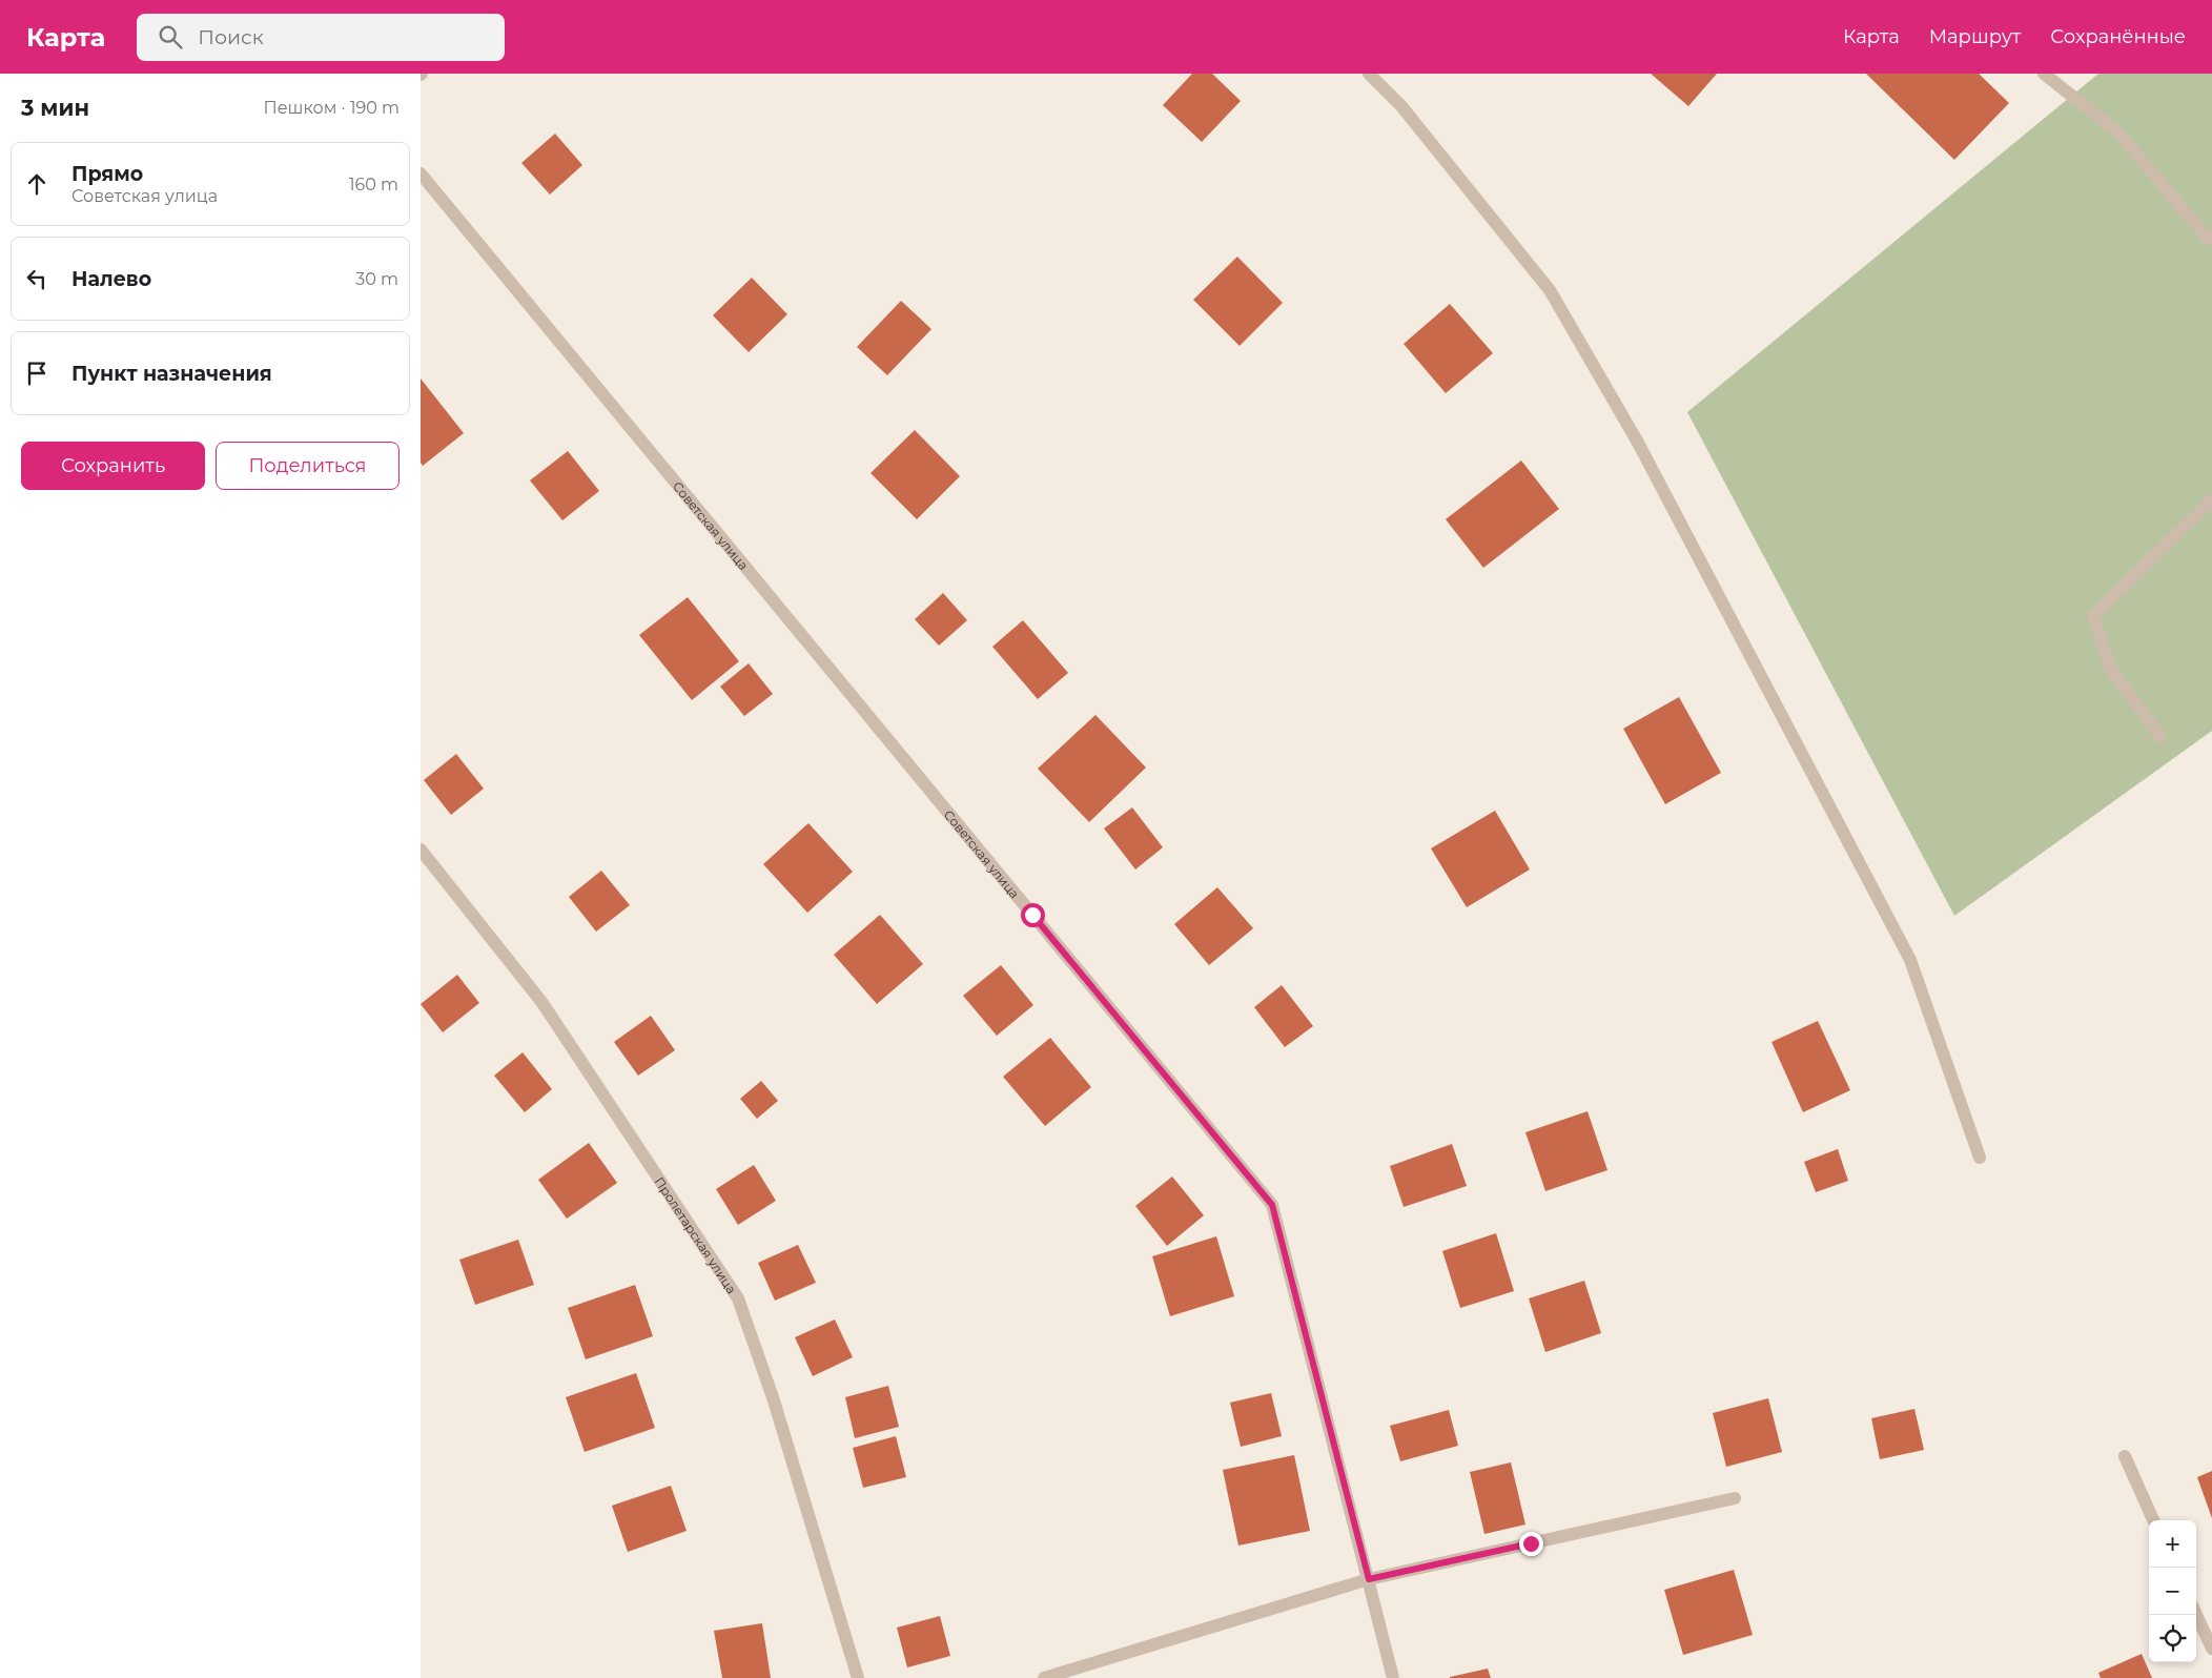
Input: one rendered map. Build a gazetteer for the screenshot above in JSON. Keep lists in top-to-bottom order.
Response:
{
  "streets": {
    "street": ["Советская улица", "Пролетарская улица"]
  },
  "page": {
    "header": "Карта",
    "search": "Поиск",
    "nav": ["Карта", "Маршрут", "Сохранённые"],
    "heading": ["3 мин", "Пешком · 190 m"],
    "list": [
      ["Прямо", "Советская улица", "160 m"],
      ["Налево", "30 m"],
      "Пункт назначения"
    ],
    "buttons": ["Сохранить", "Поделиться"],
    "map_buttons": ["+", "−"]
  }
}
